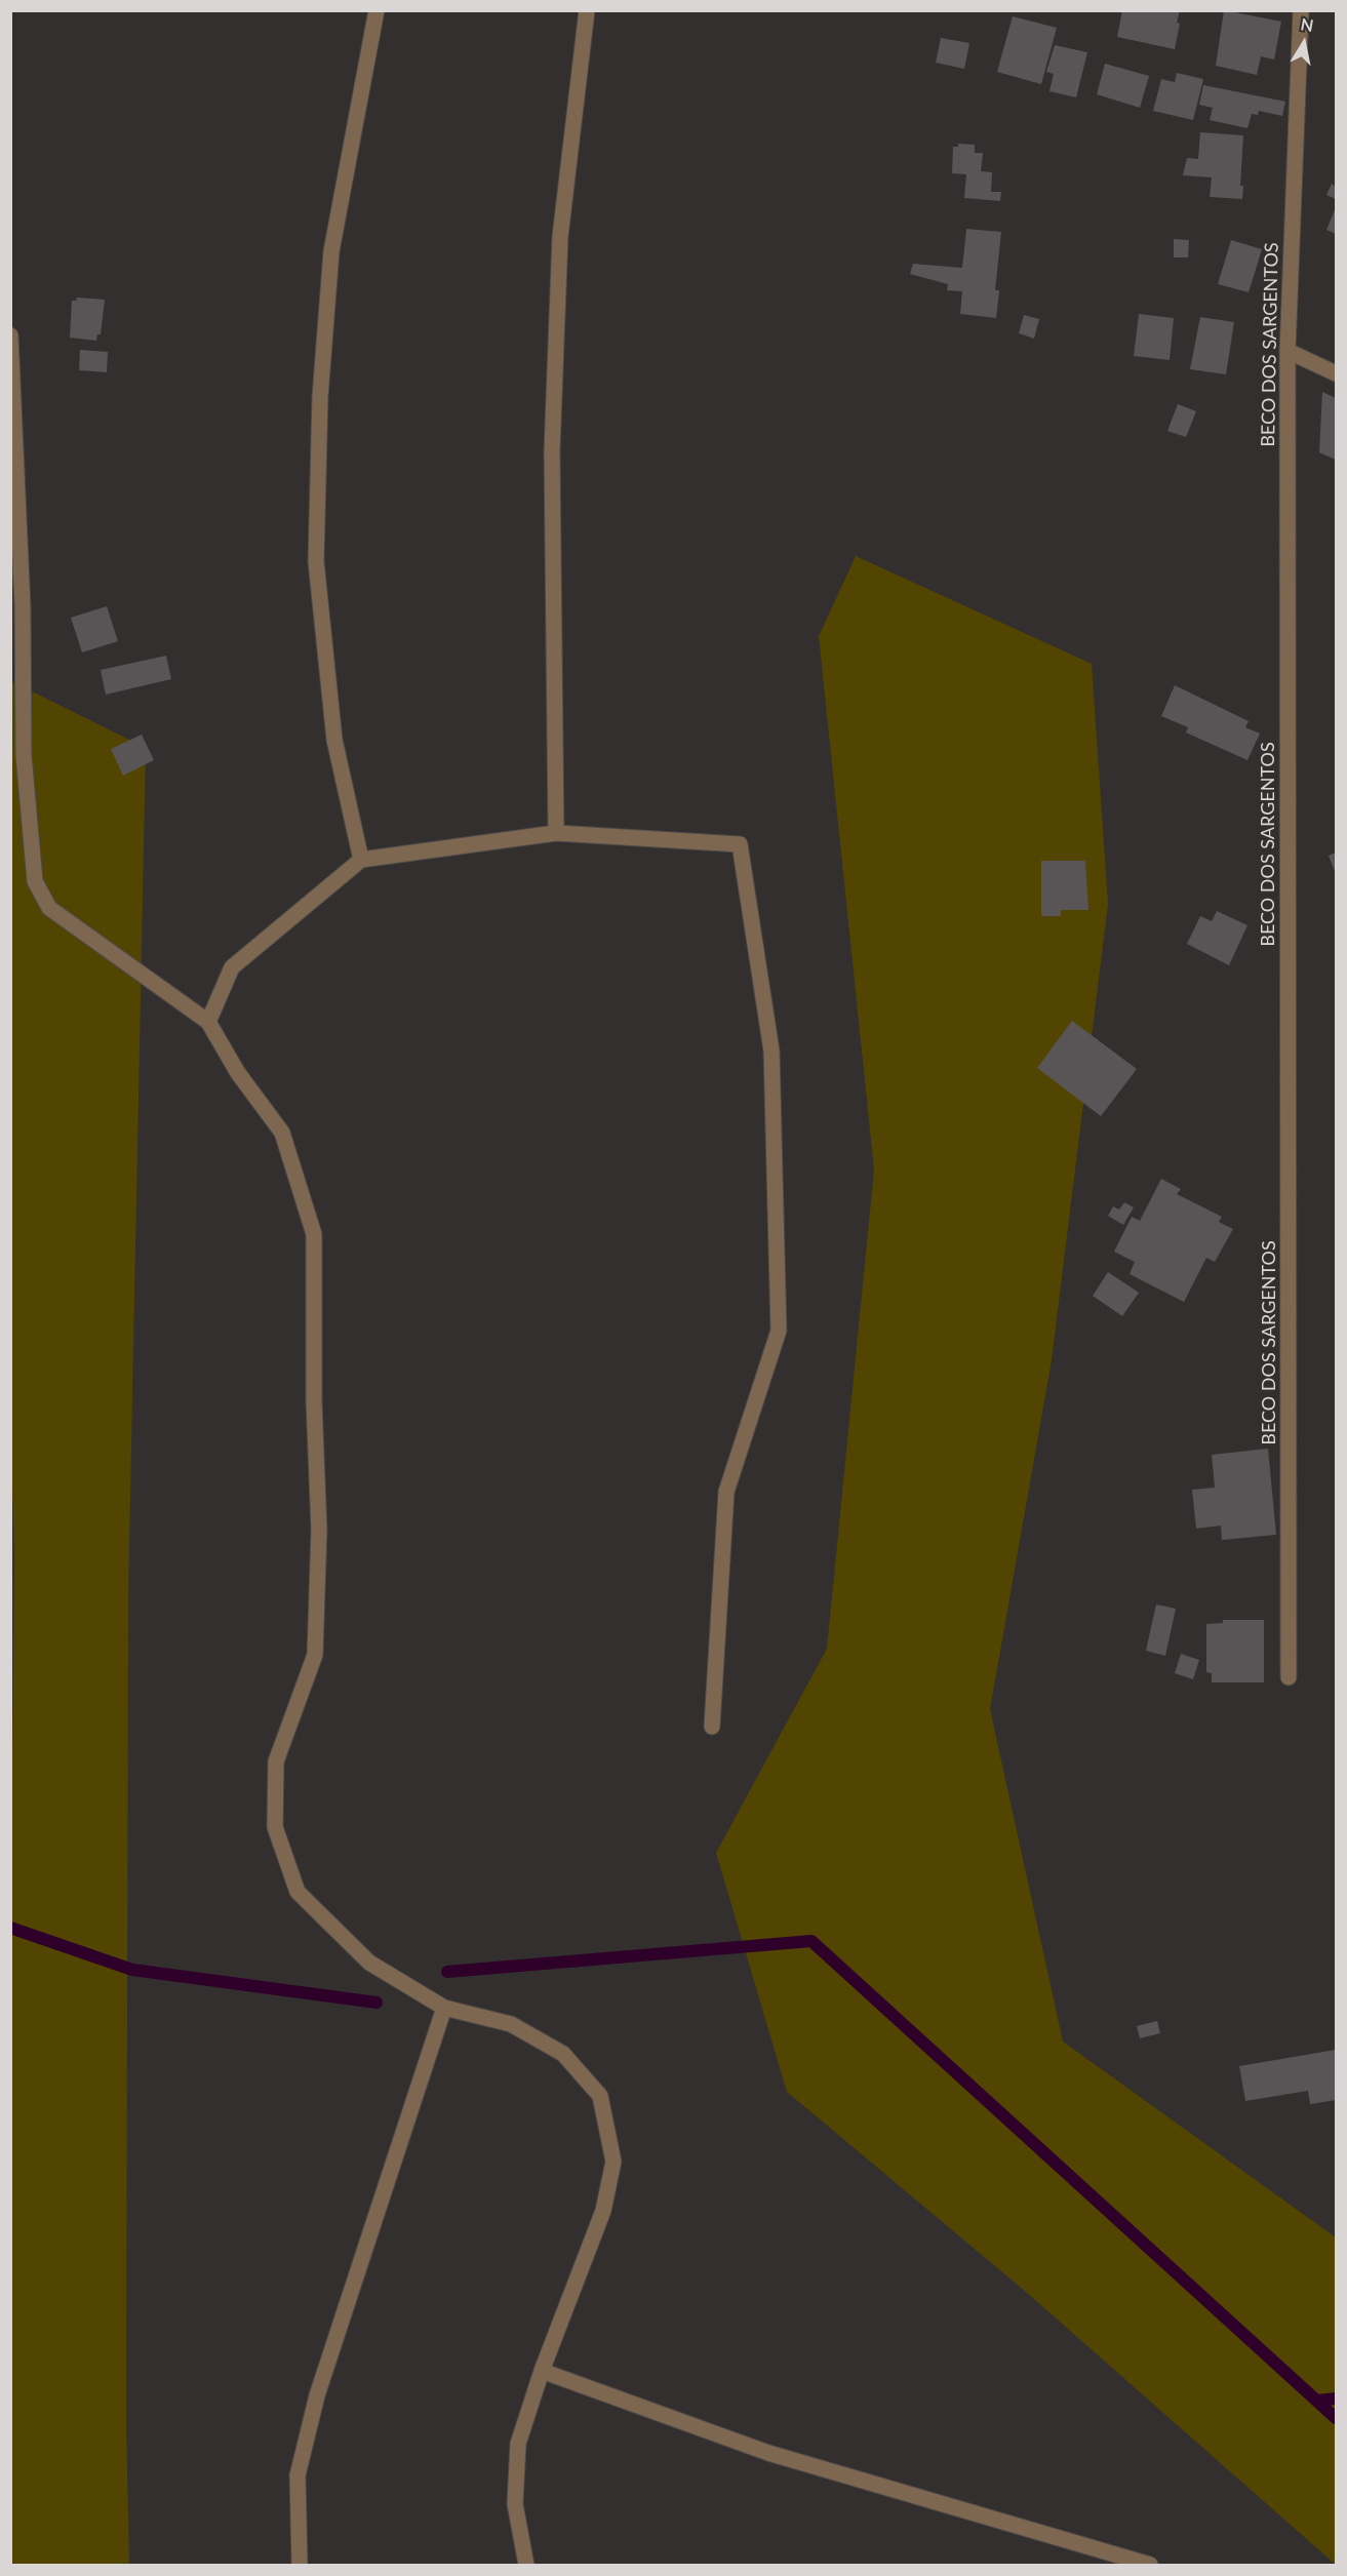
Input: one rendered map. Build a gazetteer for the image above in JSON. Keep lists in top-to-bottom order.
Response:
{
  "streets": {
    "street": ["BECO DOS SARGENTOS"]
  },
  "north": "top"
}
